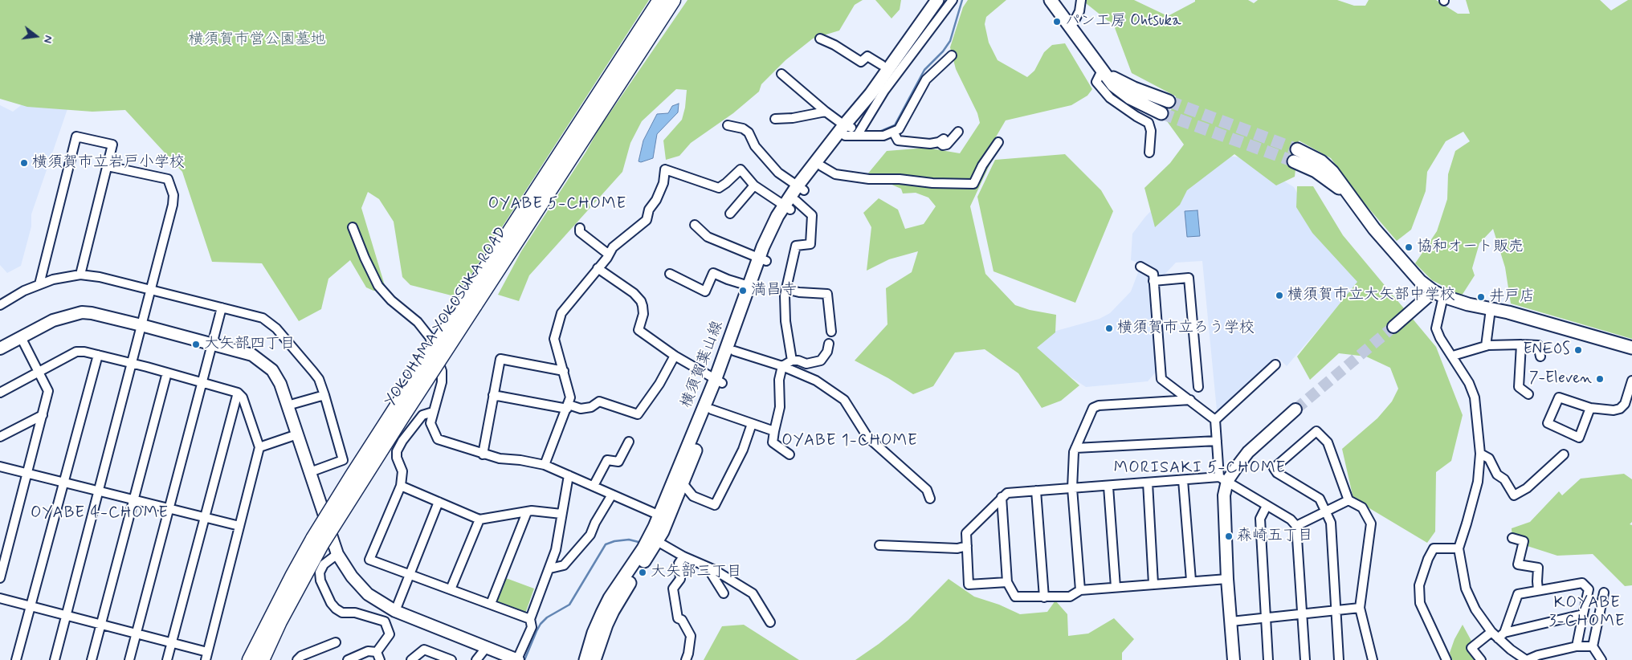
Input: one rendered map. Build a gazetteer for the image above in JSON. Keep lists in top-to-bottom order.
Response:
{
  "streets": {
    "highway": ["YOKOHAMA YOKOSUKA ROAD"],
    "main road": ["横須賀葉山線"]
  },
  "districts": [
    "OYABE 5-CHOME",
    "OYABE 1-CHOME",
    "MORISAKI 5-CHOME",
    "OYABE 4-CHOME",
    "KOYABE 3-CHOME"
  ],
  "parks": ["横須賀市営公園墓地"],
  "places": [
    "パン工房 Ohtsuka",
    "横須賀市立岩戸小学校",
    "協和オート販売",
    "満昌寺",
    "横須賀市立大矢部中学校",
    "井戸店",
    "横須賀市立ろう学校",
    "大矢部四丁目",
    "ENEOS",
    "7-Eleven",
    "森崎五丁目",
    "大矢部三丁目"
  ],
  "north": "right"
}
